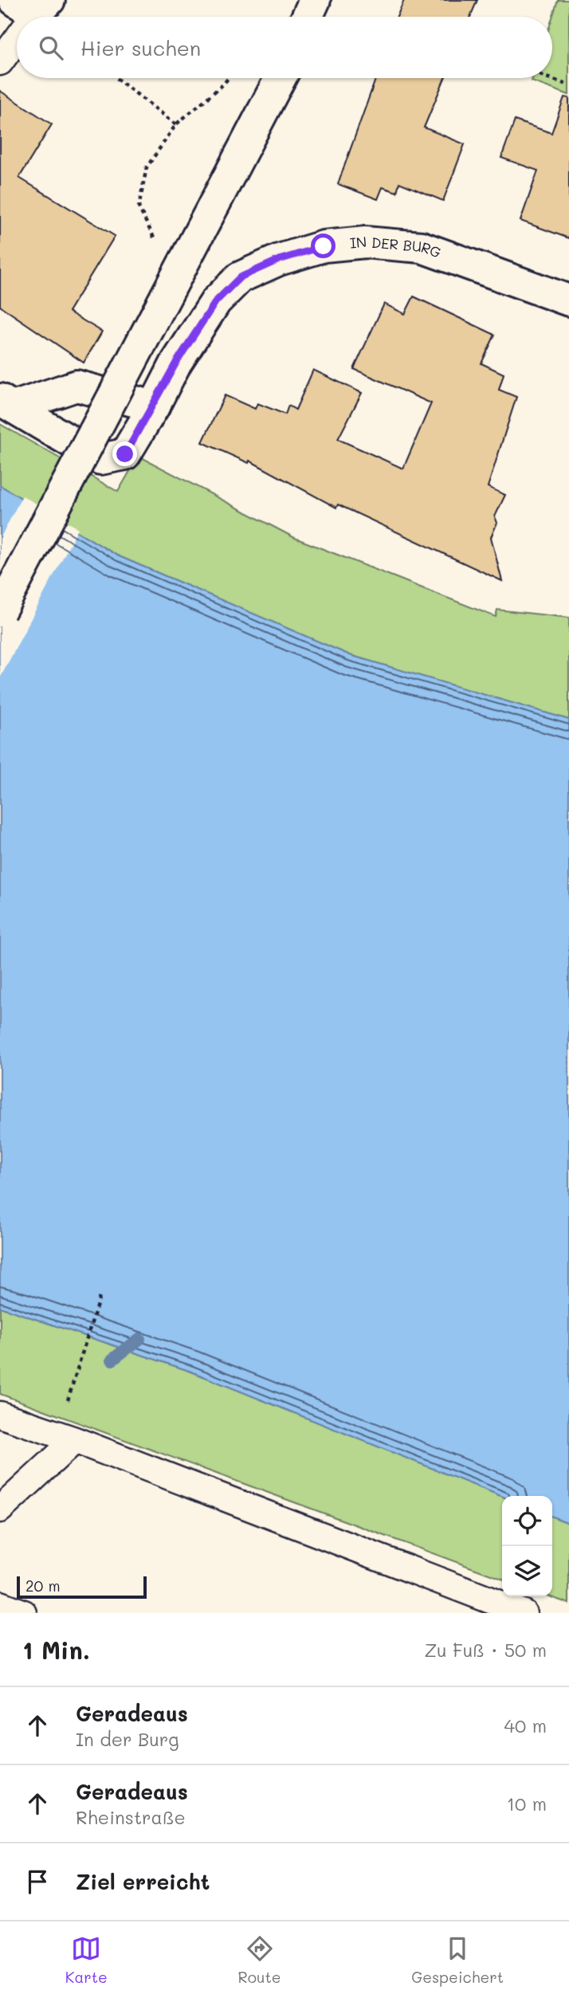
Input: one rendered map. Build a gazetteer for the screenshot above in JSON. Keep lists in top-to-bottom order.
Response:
{
  "streets": {
    "street": ["IN DER BURG"]
  },
  "scale_bar": "20 m",
  "page": {
    "search": "Hier suchen",
    "scale": "20 m",
    "heading": ["1 Min.", "Zu Fuß · 50 m"],
    "list": [
      ["Geradeaus", "In der Burg", "40 m"],
      ["Geradeaus", "Rheinstraße", "10 m"],
      "Ziel erreicht"
    ],
    "nav": ["Karte", "Route", "Gespeichert"]
  }
}
